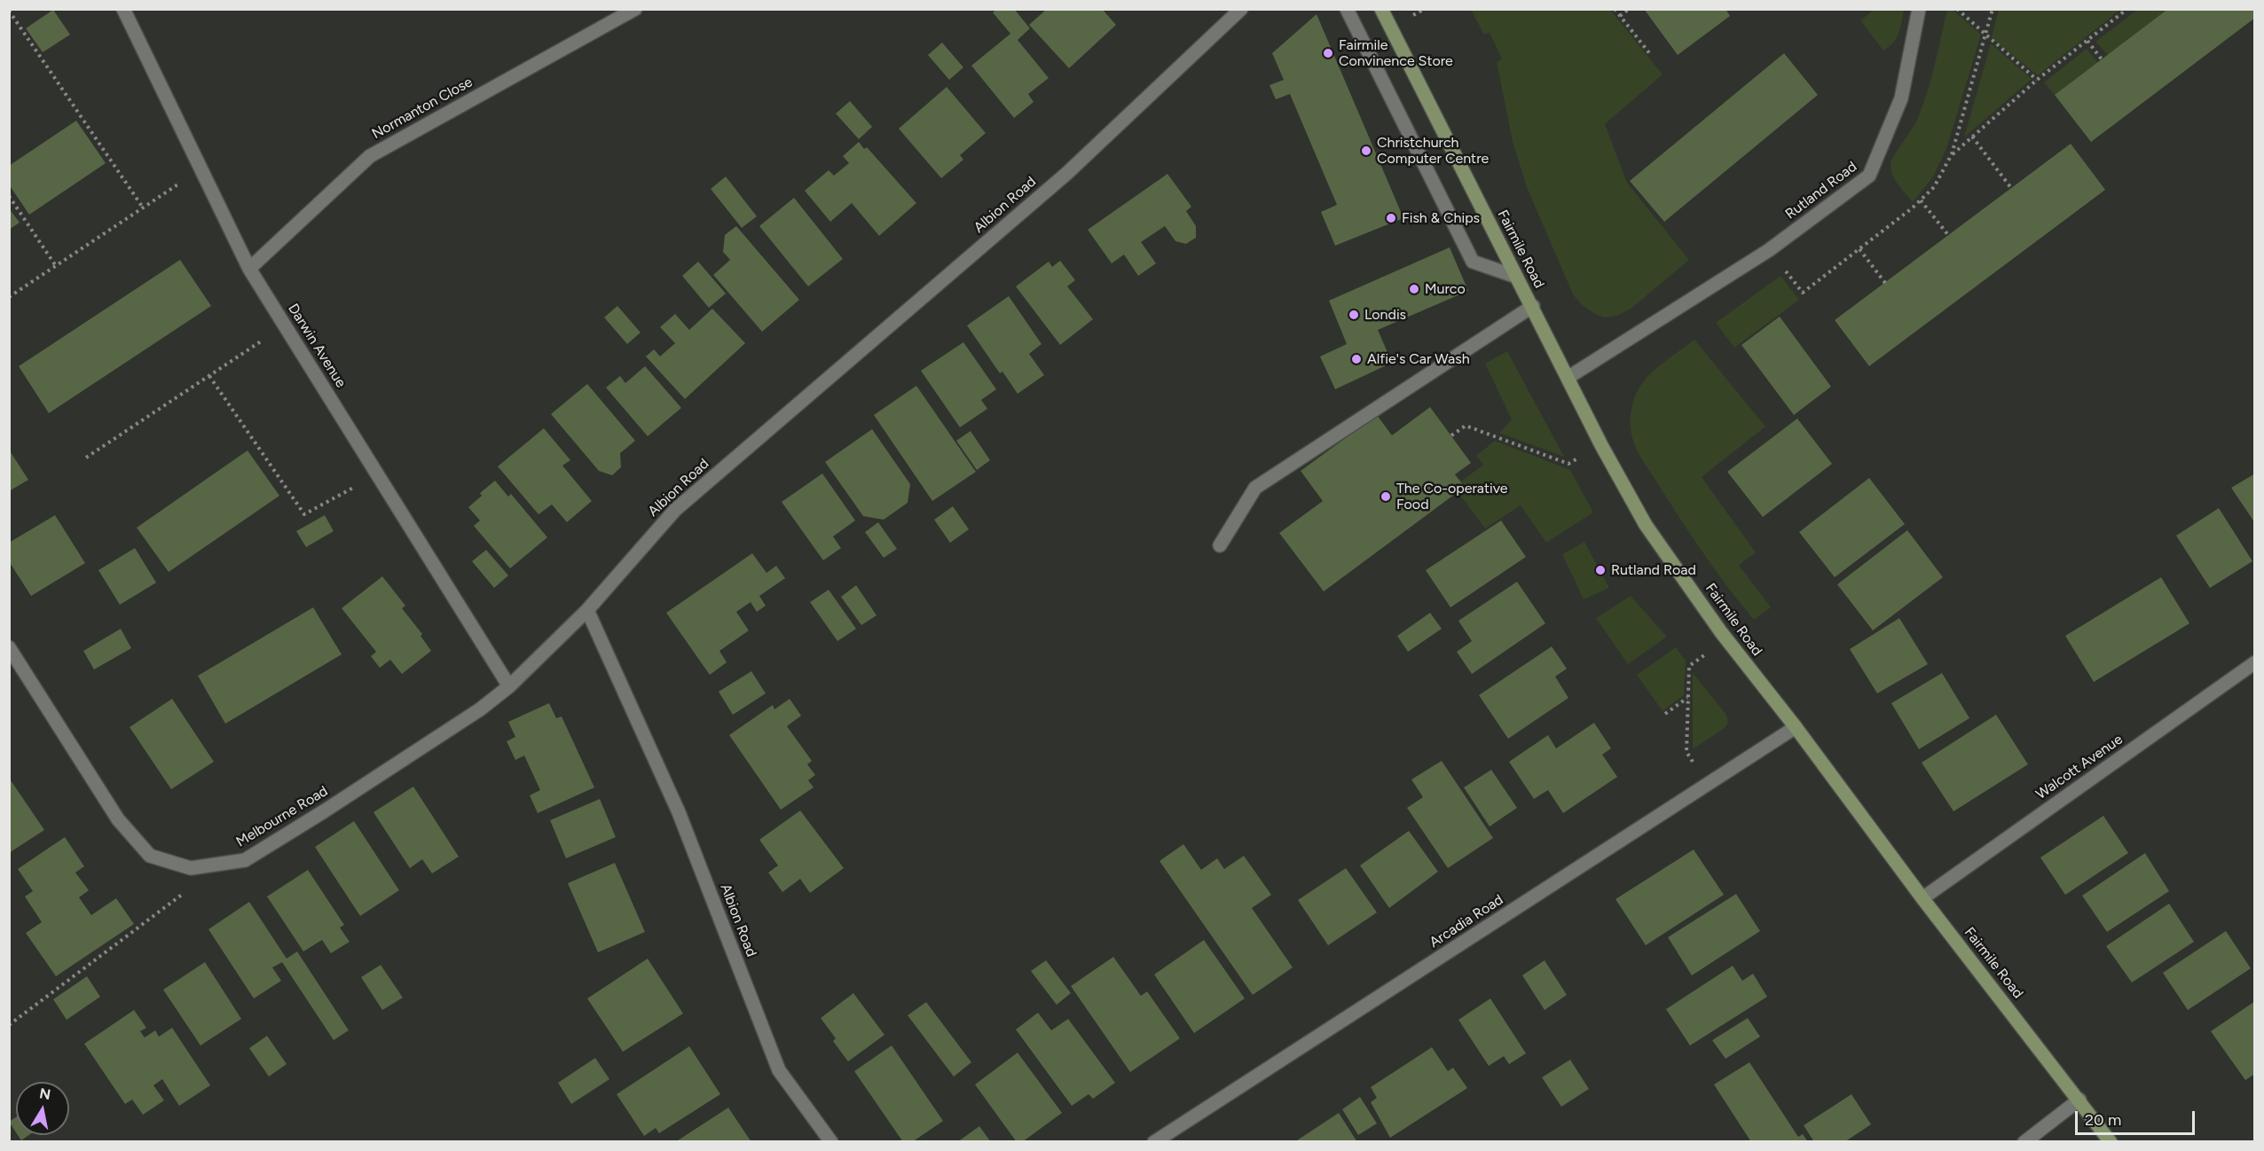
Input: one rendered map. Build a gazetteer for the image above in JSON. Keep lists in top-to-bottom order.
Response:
{
  "streets": {
    "main road": ["Fairmile Road"],
    "street": [
      "Normanton Close",
      "Rutland Road",
      "Albion Road",
      "Darwin Avenue",
      "Walcott Avenue",
      "Melbourne Road",
      "Arcadia Road"
    ]
  },
  "crossings": [
    ["Normanton Close", "Darwin Avenue"],
    ["Rutland Road", "Fairmile Road"],
    ["Albion Road", "Melbourne Road"],
    ["Fairmile Road", "Walcott Avenue"],
    ["Fairmile Road", "Arcadia Road"],
    ["Darwin Avenue", "Melbourne Road"]
  ],
  "places": [
    "Fairmile Convinence Store",
    "Christchurch Computer Centre",
    "Fish & Chips",
    "Murco",
    "Londis",
    "Alfie's Car Wash",
    "The Co-operative Food",
    "Rutland Road"
  ],
  "scale_bar": "20 m",
  "north": "top"
}
